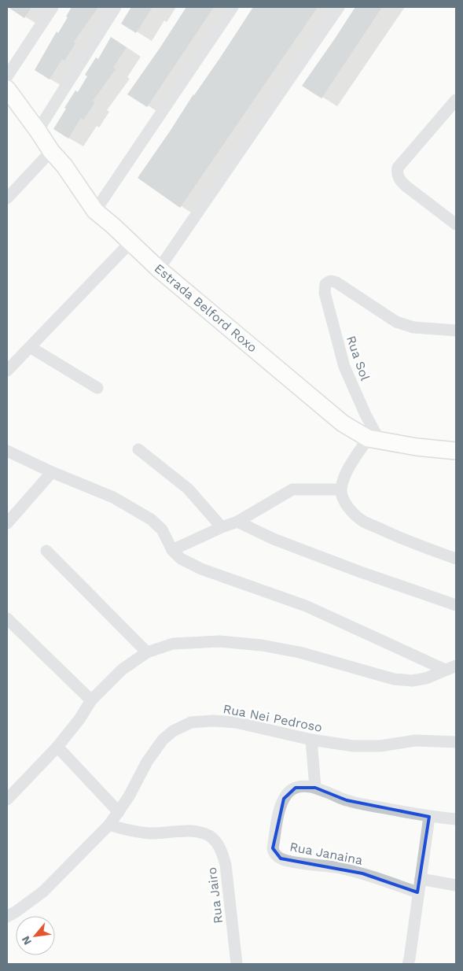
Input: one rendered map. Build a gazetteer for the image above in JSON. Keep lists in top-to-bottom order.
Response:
{
  "streets": {
    "street": [
      "Estrada Belford Roxo",
      "Rua Sol",
      "Rua Nei Pedroso",
      "Rua Janaina",
      "Rua Jairo"
    ]
  },
  "crossings": [
    ["Estrada Belford Roxo", "Rua Sol"],
    ["Rua Nei Pedroso", "Rua Jairo"]
  ],
  "north": "bottom left"
}
